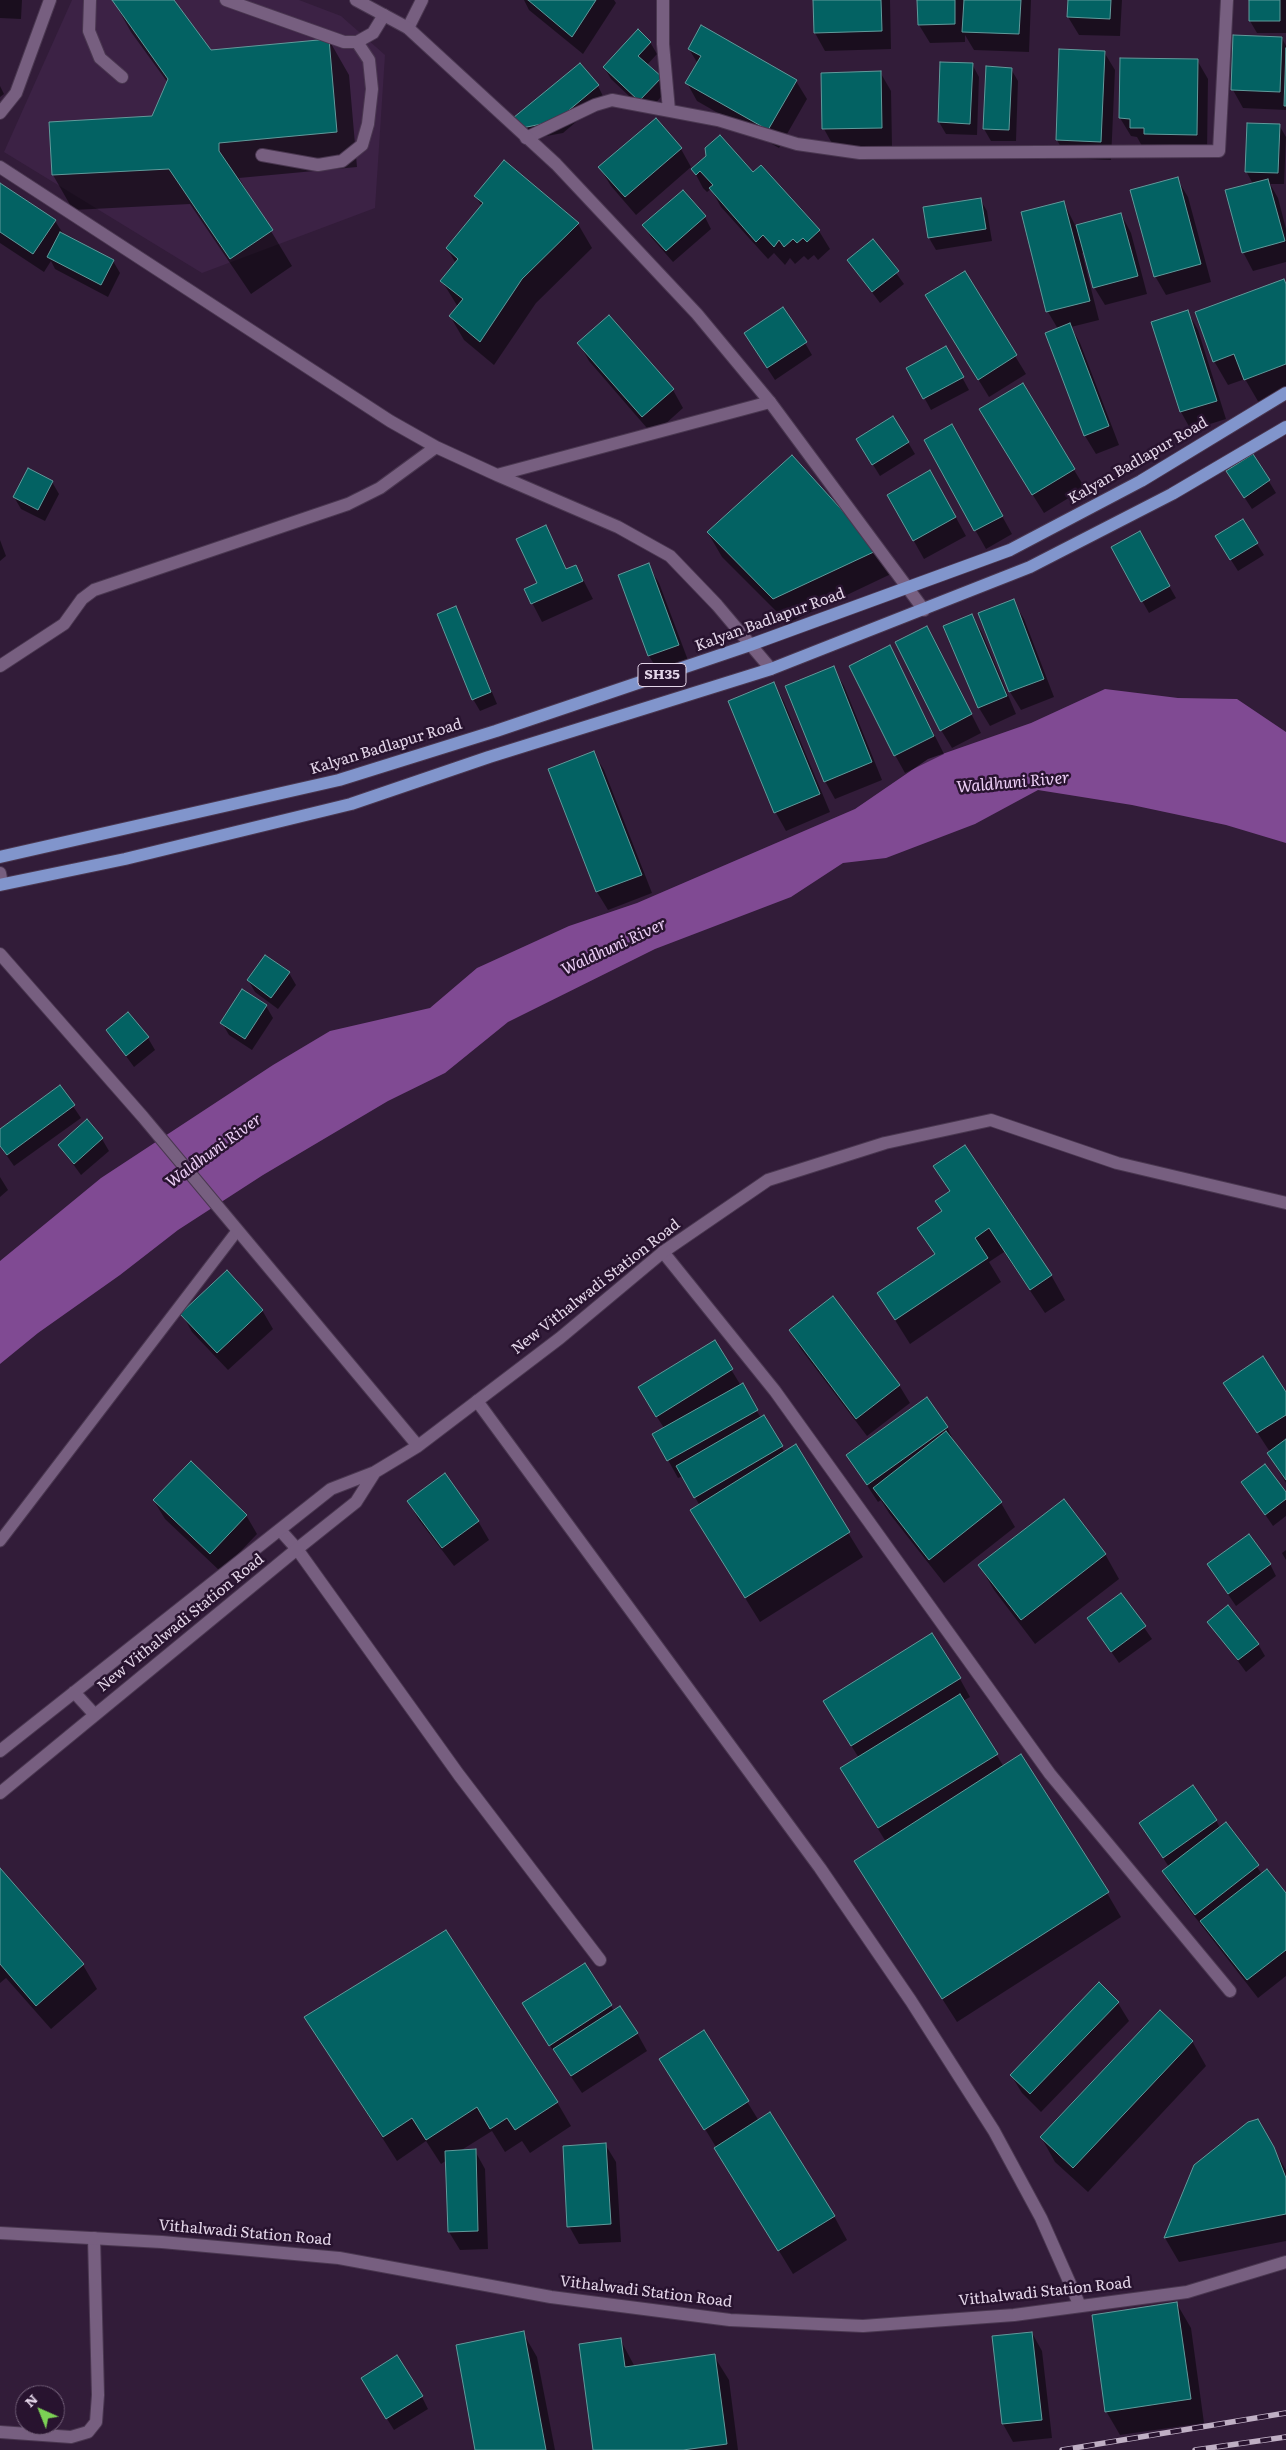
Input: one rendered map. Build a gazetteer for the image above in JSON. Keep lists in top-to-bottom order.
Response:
{
  "streets": {
    "main road": ["Kalyan Badlapur Road", "SH35"],
    "street": ["New Vithalwadi Station Road", "Vithalwadi Station Road"]
  },
  "water": ["Waldhuni River"],
  "north": "top left"
}
